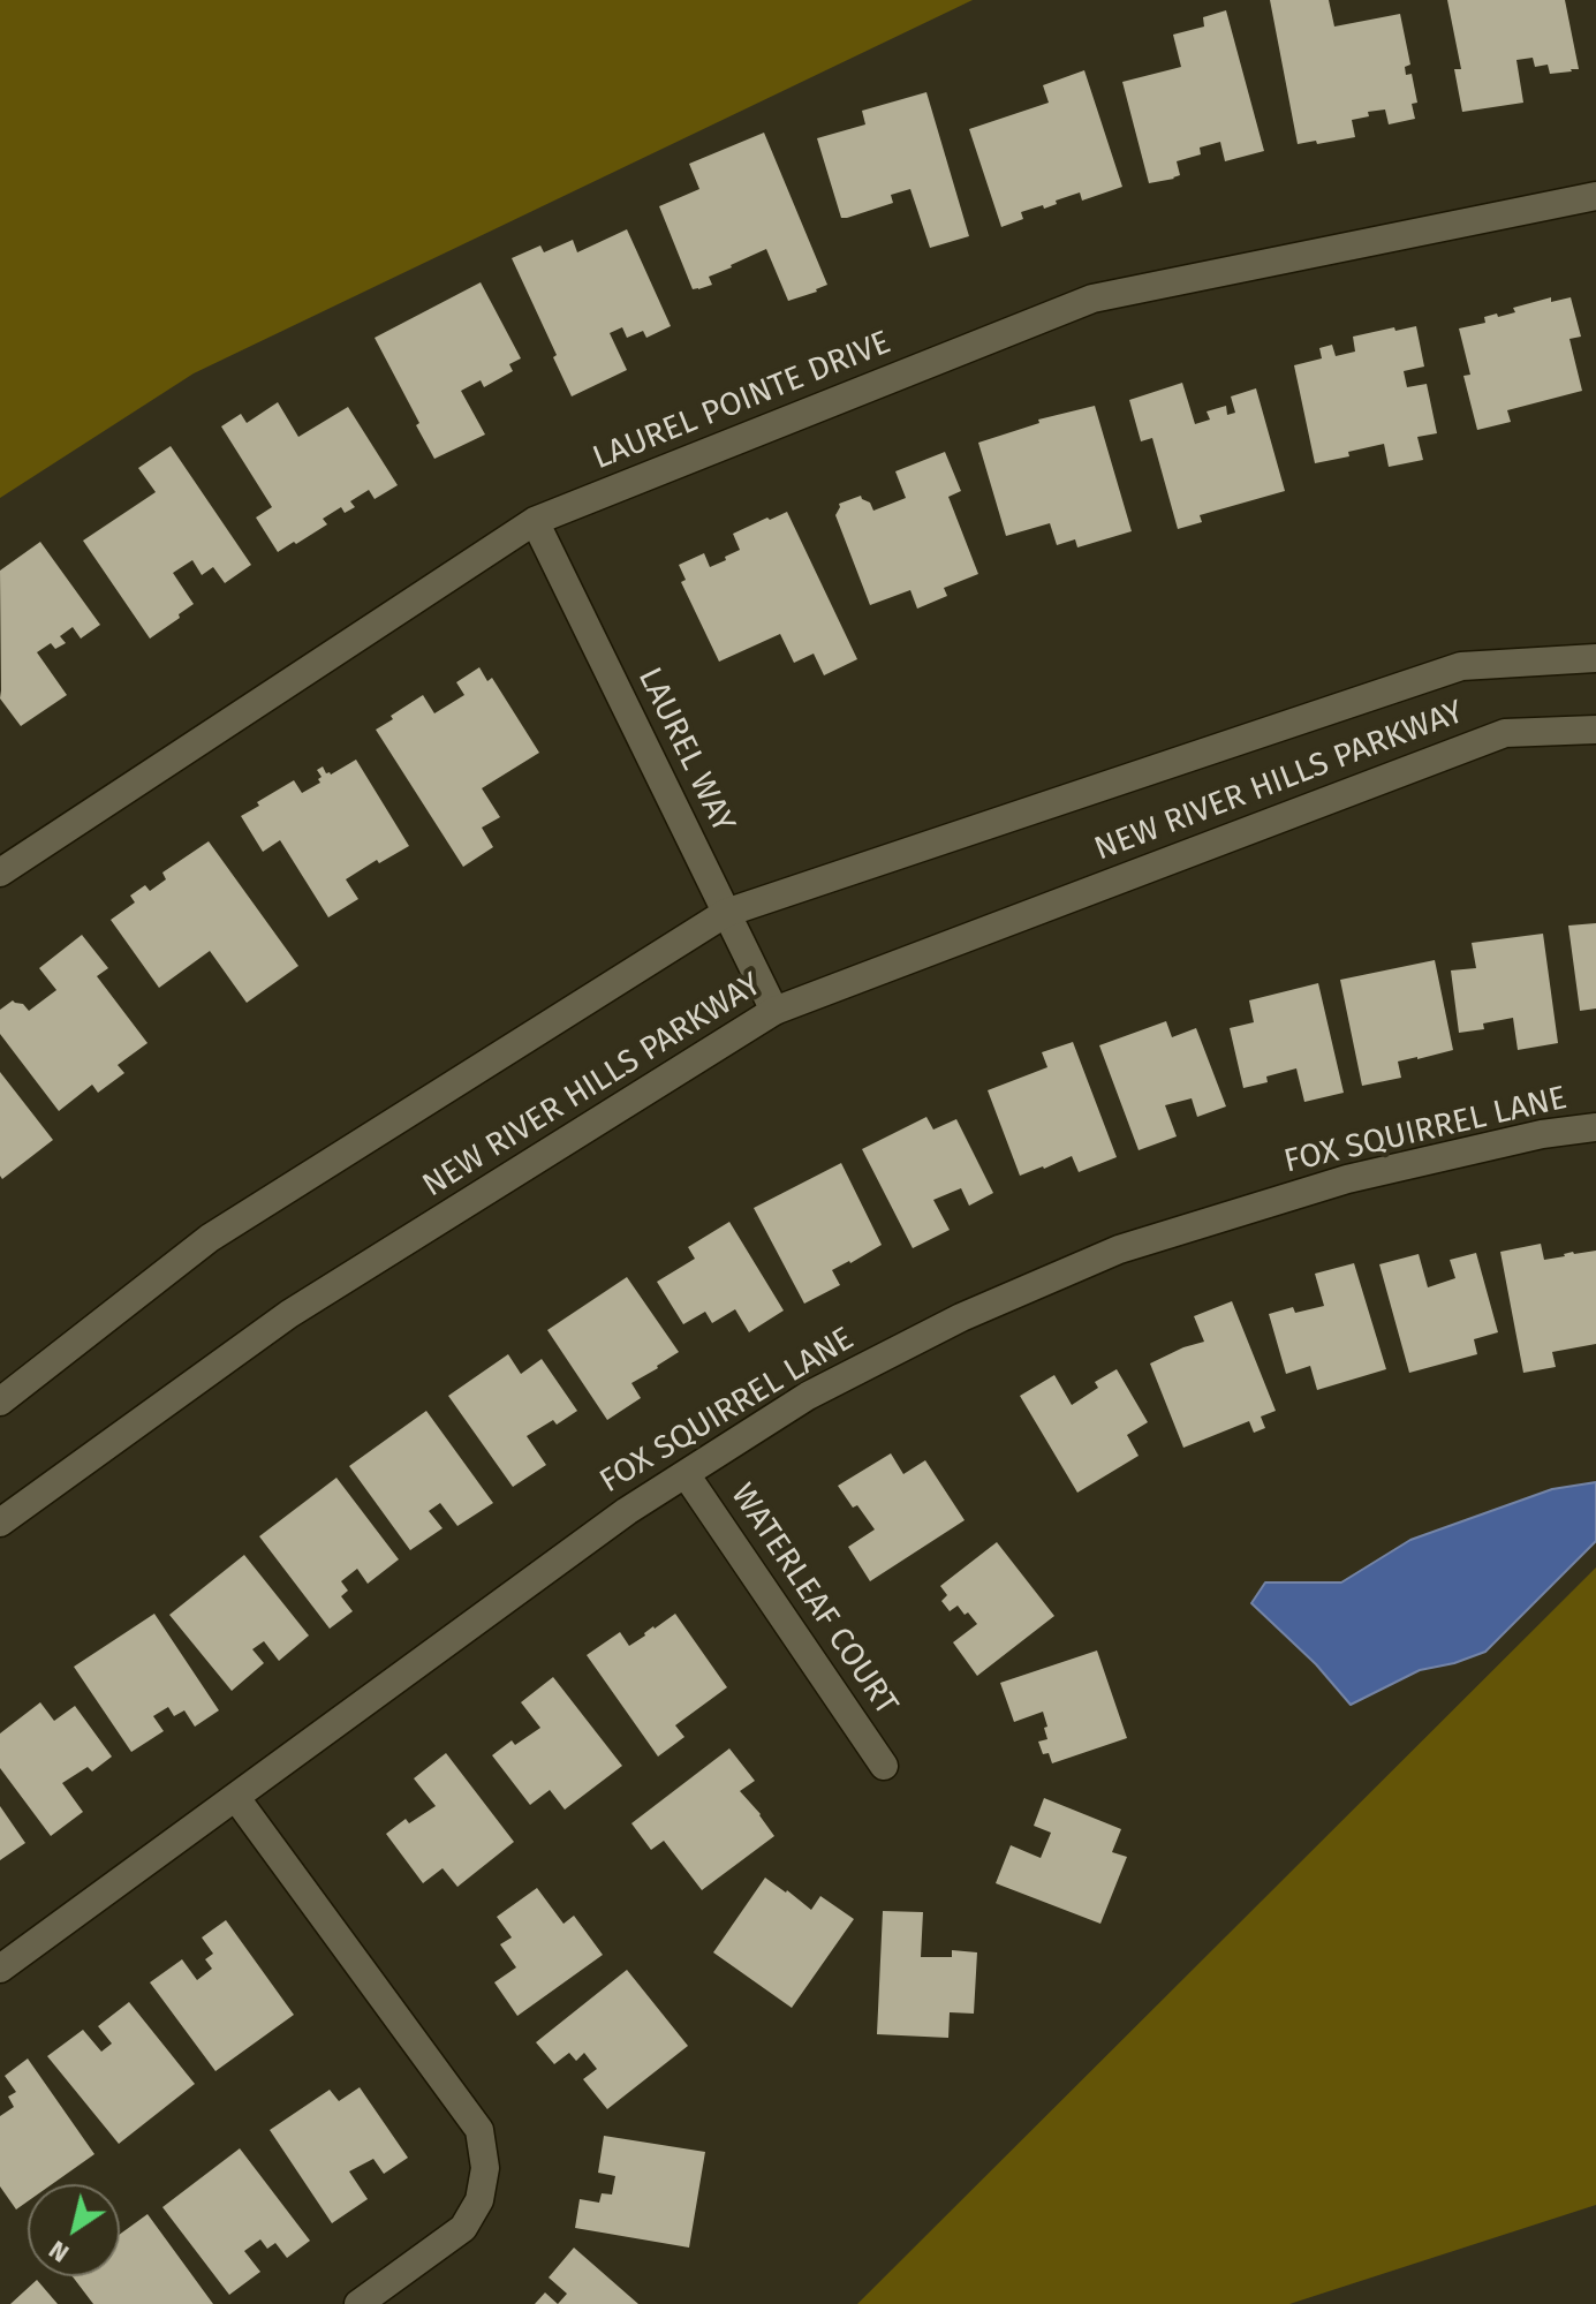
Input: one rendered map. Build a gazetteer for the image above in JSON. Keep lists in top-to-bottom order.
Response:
{
  "streets": {
    "street": [
      "LAUREL POINTE DRIVE",
      "LAUREL WAY",
      "NEW RIVER HILLS PARKWAY",
      "FOX SQUIRREL LANE",
      "WATERLEAF COURT"
    ]
  },
  "crossings": [
    ["LAUREL POINTE DRIVE", "LAUREL WAY"],
    ["LAUREL WAY", "NEW RIVER HILLS PARKWAY"],
    ["FOX SQUIRREL LANE", "WATERLEAF COURT"]
  ],
  "north": "bottom left"
}
